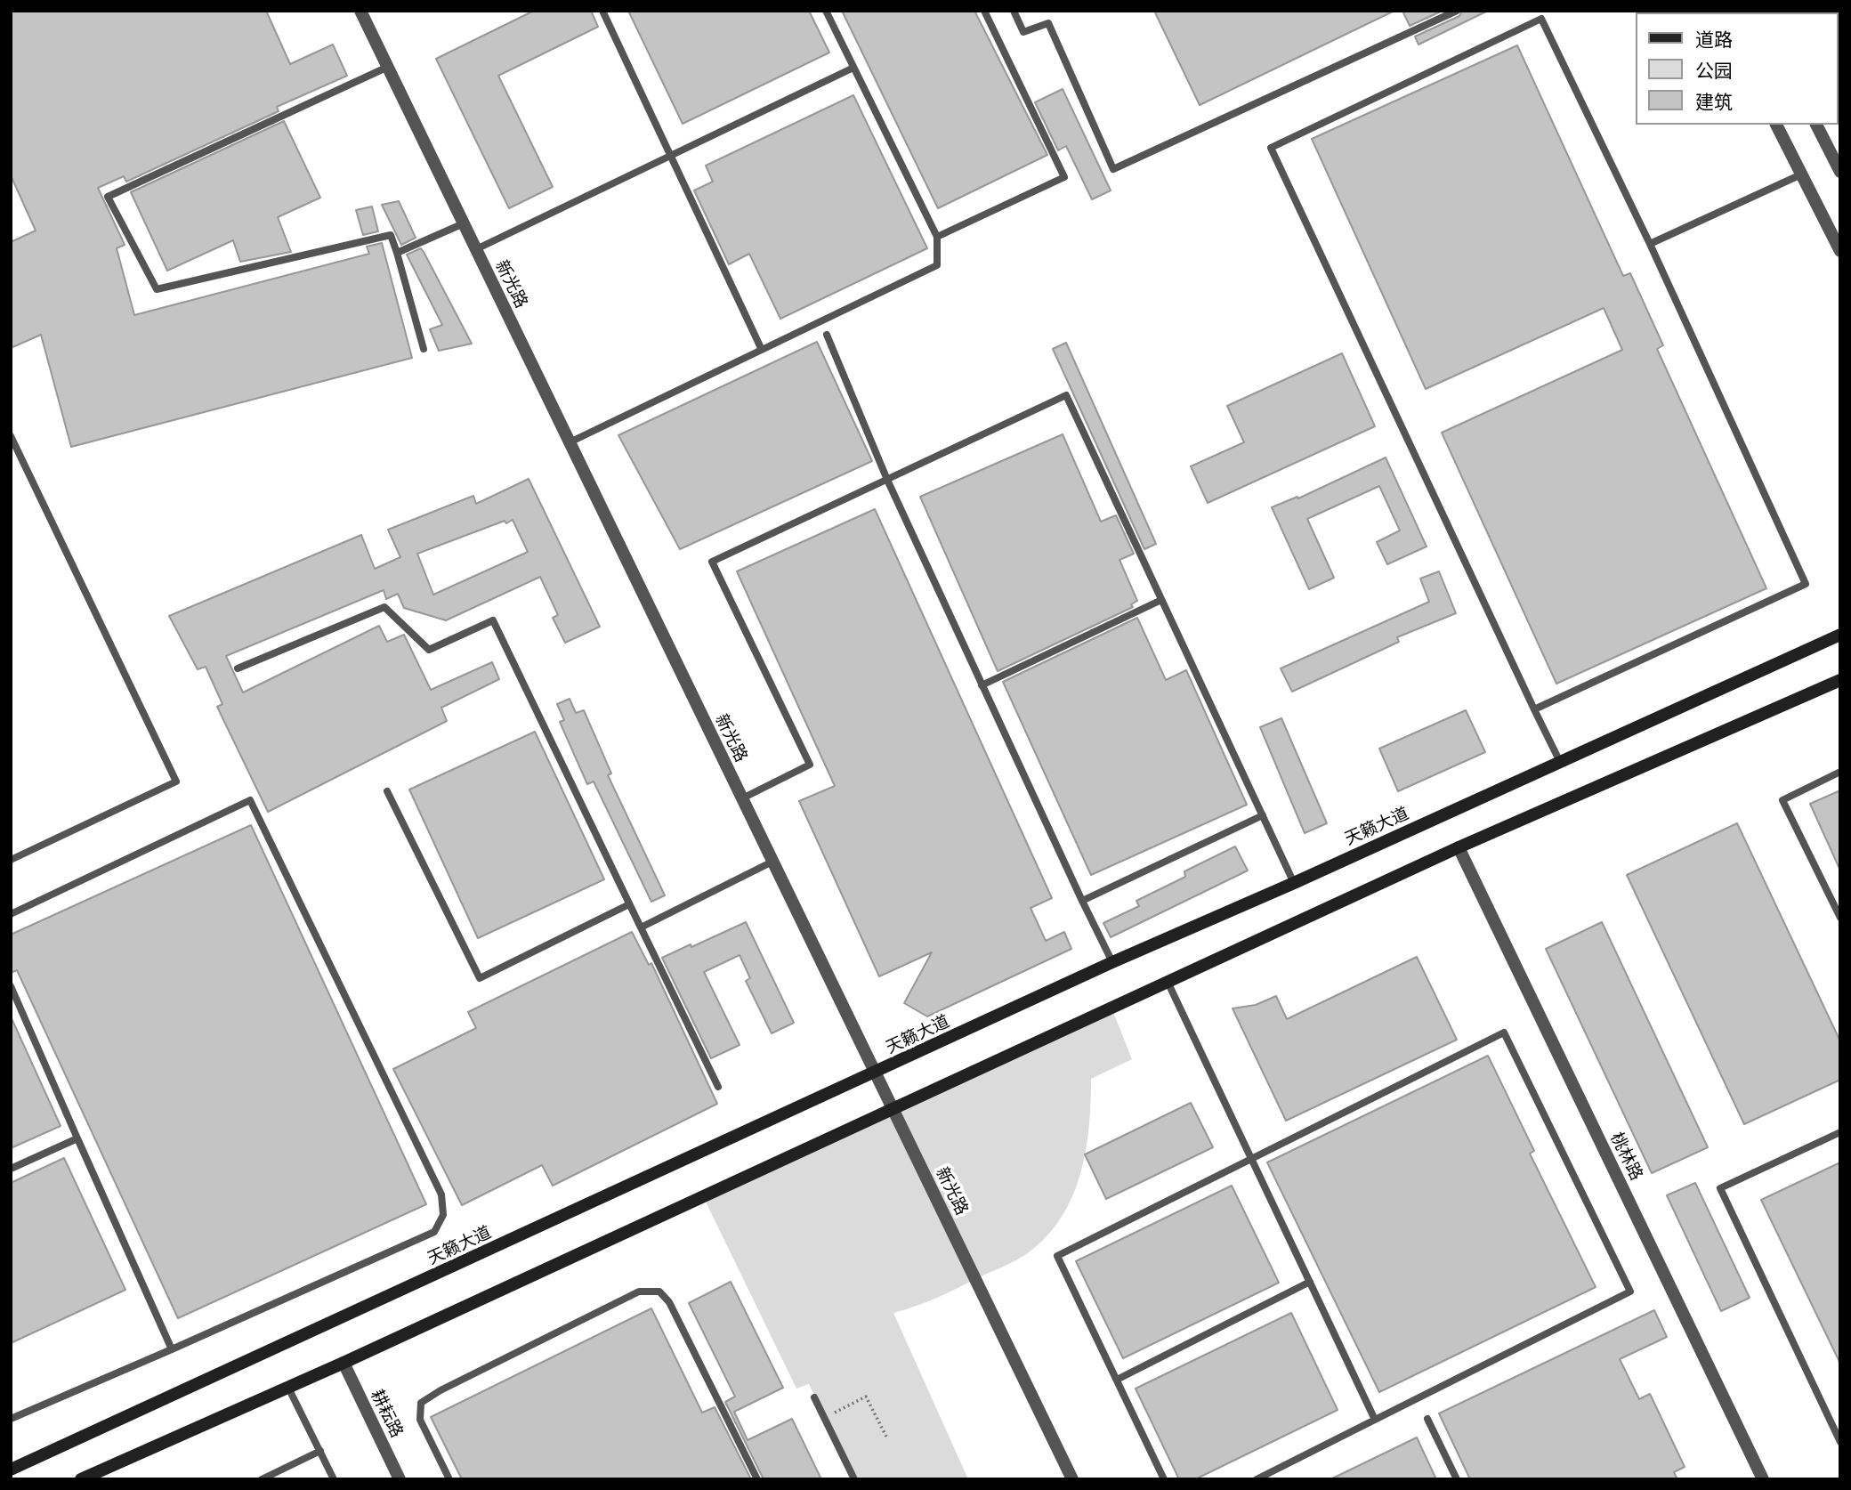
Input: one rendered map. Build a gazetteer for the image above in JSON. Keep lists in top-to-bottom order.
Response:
{
  "streets": {
    "main road": ["天籁大道"],
    "street": ["新光路", "桃林路", "耕耘路"]
  },
  "crossings": [
    ["新光路", "天籁大道"]
  ],
  "legend": ["道路", "公园", "建筑"]
}
